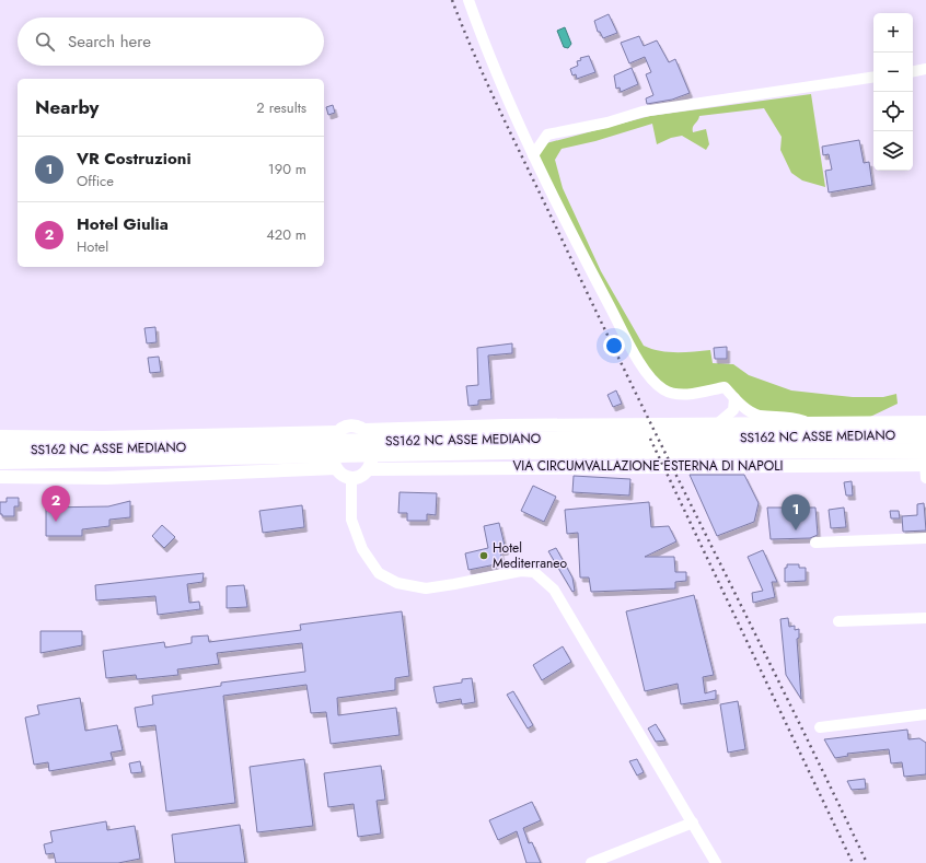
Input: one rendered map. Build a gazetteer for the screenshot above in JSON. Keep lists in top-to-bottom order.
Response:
{
  "streets": {
    "highway": ["SS162 NC ASSE MEDIANO"],
    "main road": ["VIA CIRCUMVALLAZIONE ESTERNA DI NAPOLI"]
  },
  "crossings": [
    ["SS162 NC ASSE MEDIANO", "VIA CIRCUMVALLAZIONE ESTERNA DI NAPOLI"]
  ],
  "places": ["Hotel Mediterraneo"],
  "page": {
    "map_buttons": ["+", "−"],
    "search": "Search here",
    "heading": ["Nearby", "2 results"],
    "list": [
      {
        "mark": "1",
        "name": "VR Costruzioni",
        "note": "Office",
        "value": "190 m"
      },
      {
        "mark": "2",
        "name": "Hotel Giulia",
        "note": "Hotel",
        "value": "420 m"
      }
    ],
    "pins": ["2", "1"]
  }
}
